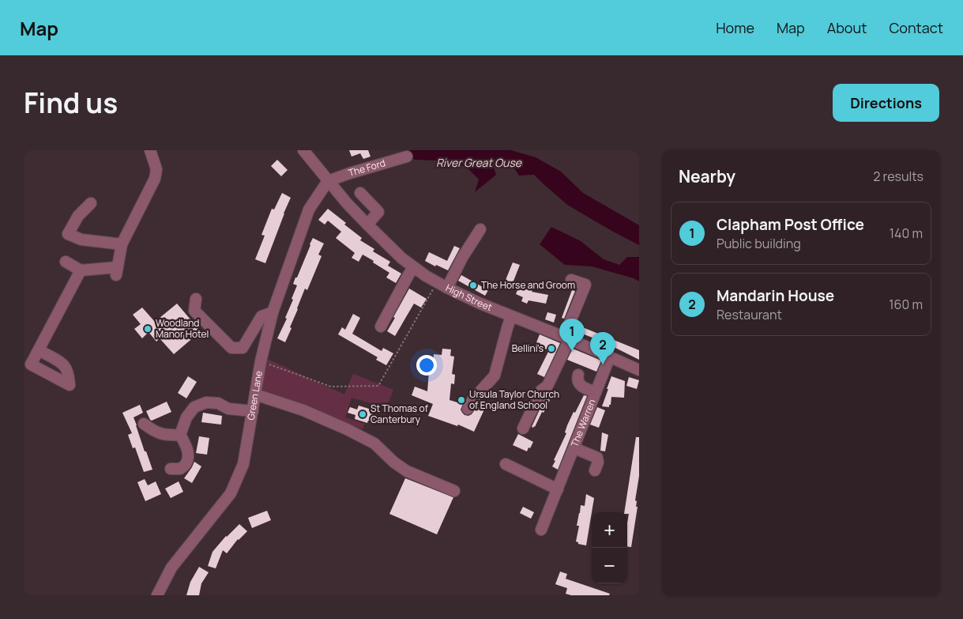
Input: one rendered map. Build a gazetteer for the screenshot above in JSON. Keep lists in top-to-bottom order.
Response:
{
  "streets": {
    "street": [
      "The Ford",
      "High Street",
      "Green Lane",
      "The Warren"
    ]
  },
  "crossings": [
    ["The Ford", "High Street"],
    ["The Ford", "Green Lane"],
    ["High Street", "Green Lane"],
    ["High Street", "The Warren"]
  ],
  "water": ["River Great Ouse"],
  "places": [
    "The Horse and Groom",
    "Woodland Manor Hotel",
    "Bellini's",
    "Ursula Taylor Church of England School",
    "St Thomas of Canterbury"
  ],
  "page": {
    "header": "Map",
    "nav": [
      "Home",
      "Map",
      "About",
      "Contact"
    ],
    "title": "Find us",
    "buttons": "Directions",
    "heading": ["Nearby", "2 results"],
    "list": [
      {
        "mark": "1",
        "name": "Clapham Post Office",
        "note": "Public building",
        "value": "140 m"
      },
      {
        "mark": "2",
        "name": "Mandarin House",
        "note": "Restaurant",
        "value": "160 m"
      }
    ],
    "pins": ["1", "2"],
    "map_buttons": ["+", "−"]
  }
}
